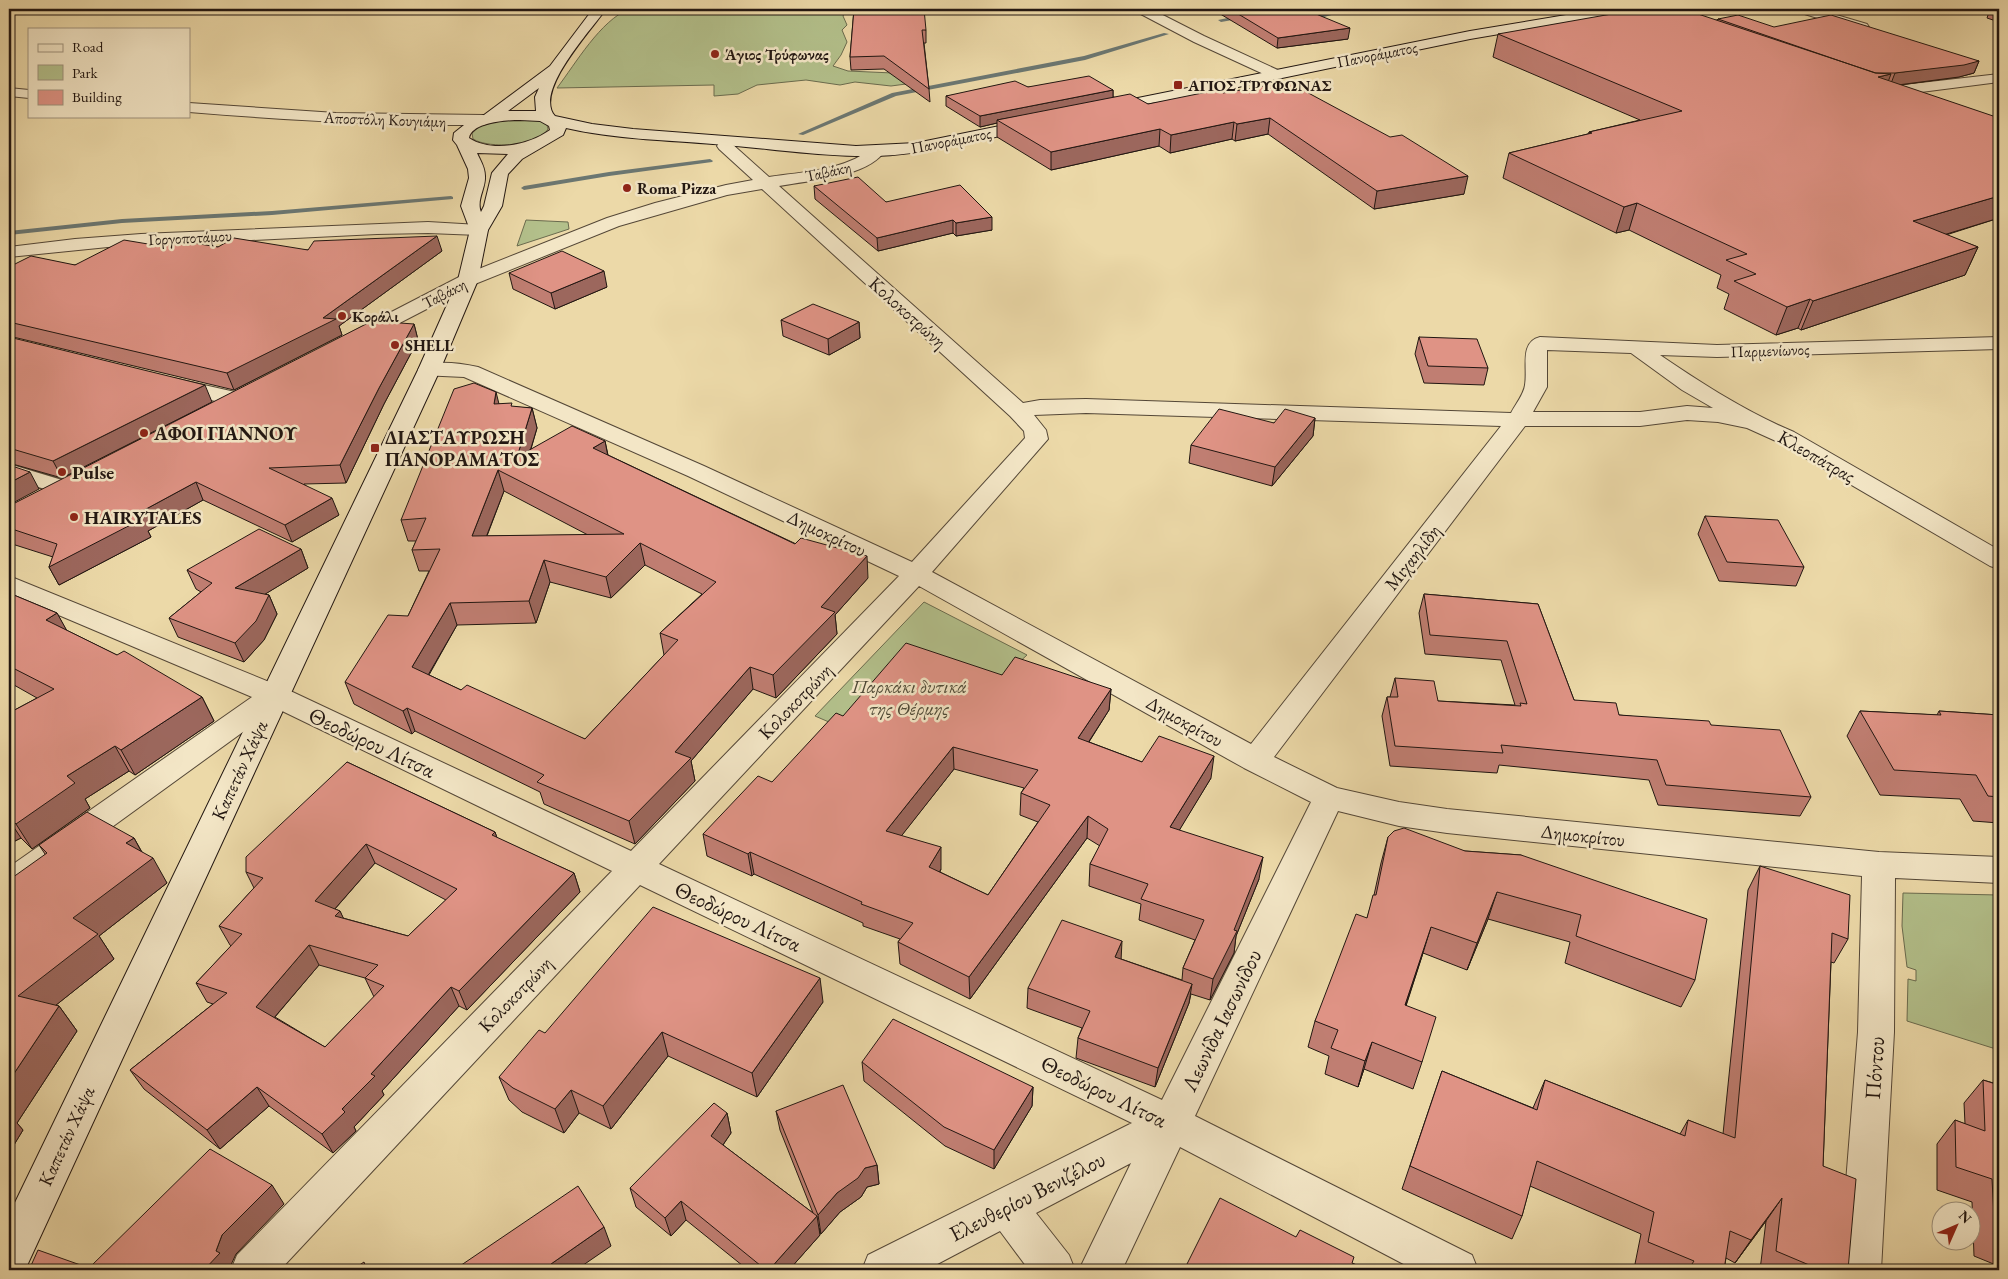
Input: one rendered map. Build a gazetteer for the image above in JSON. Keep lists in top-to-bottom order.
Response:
{
  "streets": {
    "street": [
      "Πανοράματος",
      "Αποστόλη Κουγιάμη",
      "Ταβάκη",
      "Γοργοποτάμου",
      "Κολοκοτρώνη",
      "Παρμενίωνος",
      "Κλεοπάτρας",
      "Δημοκρίτου",
      "Μιχαηλίδη",
      "Θεοδώρου Λίτσα",
      "Καπετάν Χάψα",
      "Λεωνίδα Ιασωνίδου",
      "Πόντου",
      "Ελευθερίου Βενιζέλου"
    ]
  },
  "crossings": [
    ["Πανοράματος", "Αποστόλη Κουγιάμη"],
    ["Πανοράματος", "Ταβάκη"],
    ["Πανοράματος", "Κολοκοτρώνη"],
    ["Πανοράματος", "Καπετάν Χάψα"],
    ["Αποστόλη Κουγιάμη", "Καπετάν Χάψα"],
    ["Ταβάκη", "Κολοκοτρώνη"],
    ["Ταβάκη", "Καπετάν Χάψα"],
    ["Γοργοποτάμου", "Καπετάν Χάψα"],
    ["Κολοκοτρώνη", "Δημοκρίτου"],
    ["Κολοκοτρώνη", "Θεοδώρου Λίτσα"],
    ["Παρμενίωνος", "Κλεοπάτρας"],
    ["Παρμενίωνος", "Μιχαηλίδη"],
    ["Δημοκρίτου", "Μιχαηλίδη"],
    ["Δημοκρίτου", "Καπετάν Χάψα"],
    ["Δημοκρίτου", "Λεωνίδα Ιασωνίδου"],
    ["Δημοκρίτου", "Πόντου"],
    ["Θεοδώρου Λίτσα", "Καπετάν Χάψα"],
    ["Θεοδώρου Λίτσα", "Λεωνίδα Ιασωνίδου"],
    ["Θεοδώρου Λίτσα", "Ελευθερίου Βενιζέλου"],
    ["Λεωνίδα Ιασωνίδου", "Ελευθερίου Βενιζέλου"]
  ],
  "parks": ["Παρκάκι δυτικά της Θέρμης"],
  "places": {
    "other": [
      "Άγιος Τρύφωνας",
      "Roma Pizza",
      "Κοράλι",
      "SHELL",
      "ΑΦΟΙ ΓΙΑΝΝΟΥ",
      "Pulse",
      "HAIRYTALES"
    ],
    "transit": ["ΑΓΙΟΣ ΤΡΥΦΩΝΑΣ", "ΔΙΑΣΤΑΥΡΩΣΗ ΠΑΝΟΡΑΜΑΤΟΣ"]
  },
  "legend": ["Road", "Park", "Building"],
  "north": "top right"
}
